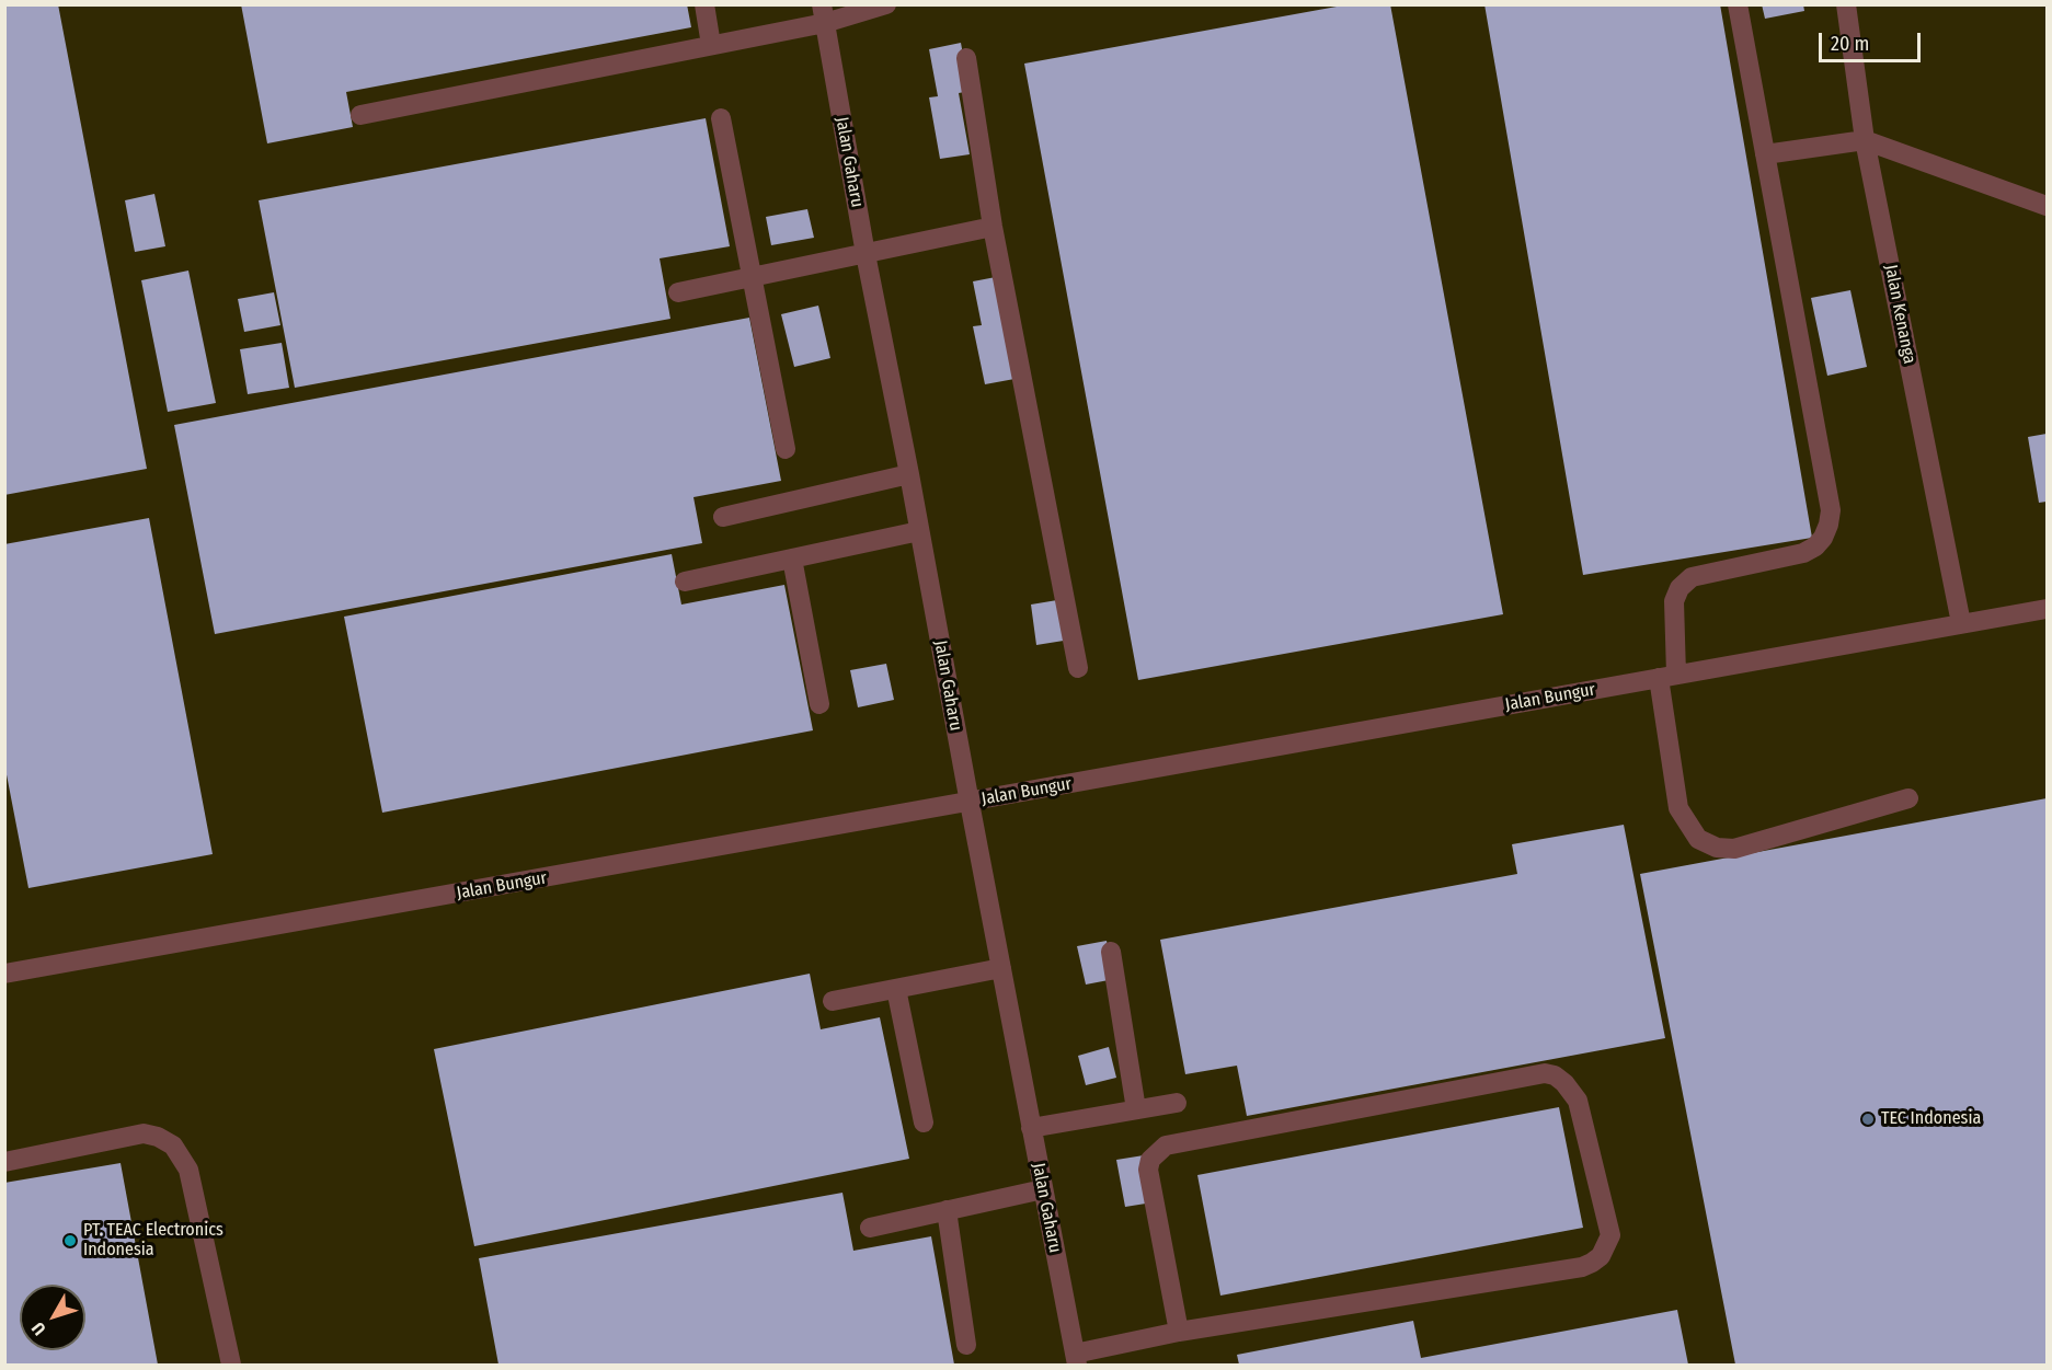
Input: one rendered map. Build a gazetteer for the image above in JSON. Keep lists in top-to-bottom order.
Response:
{
  "streets": {
    "street": ["Jalan Gaharu", "Jalan Kenanga", "Jalan Bungur"]
  },
  "crossings": [
    ["Jalan Gaharu", "Jalan Bungur"],
    ["Jalan Kenanga", "Jalan Bungur"]
  ],
  "places": ["TEC Indonesia", "PT. TEAC Electronics Indonesia"],
  "scale_bar": "20 m",
  "north": "bottom left"
}
